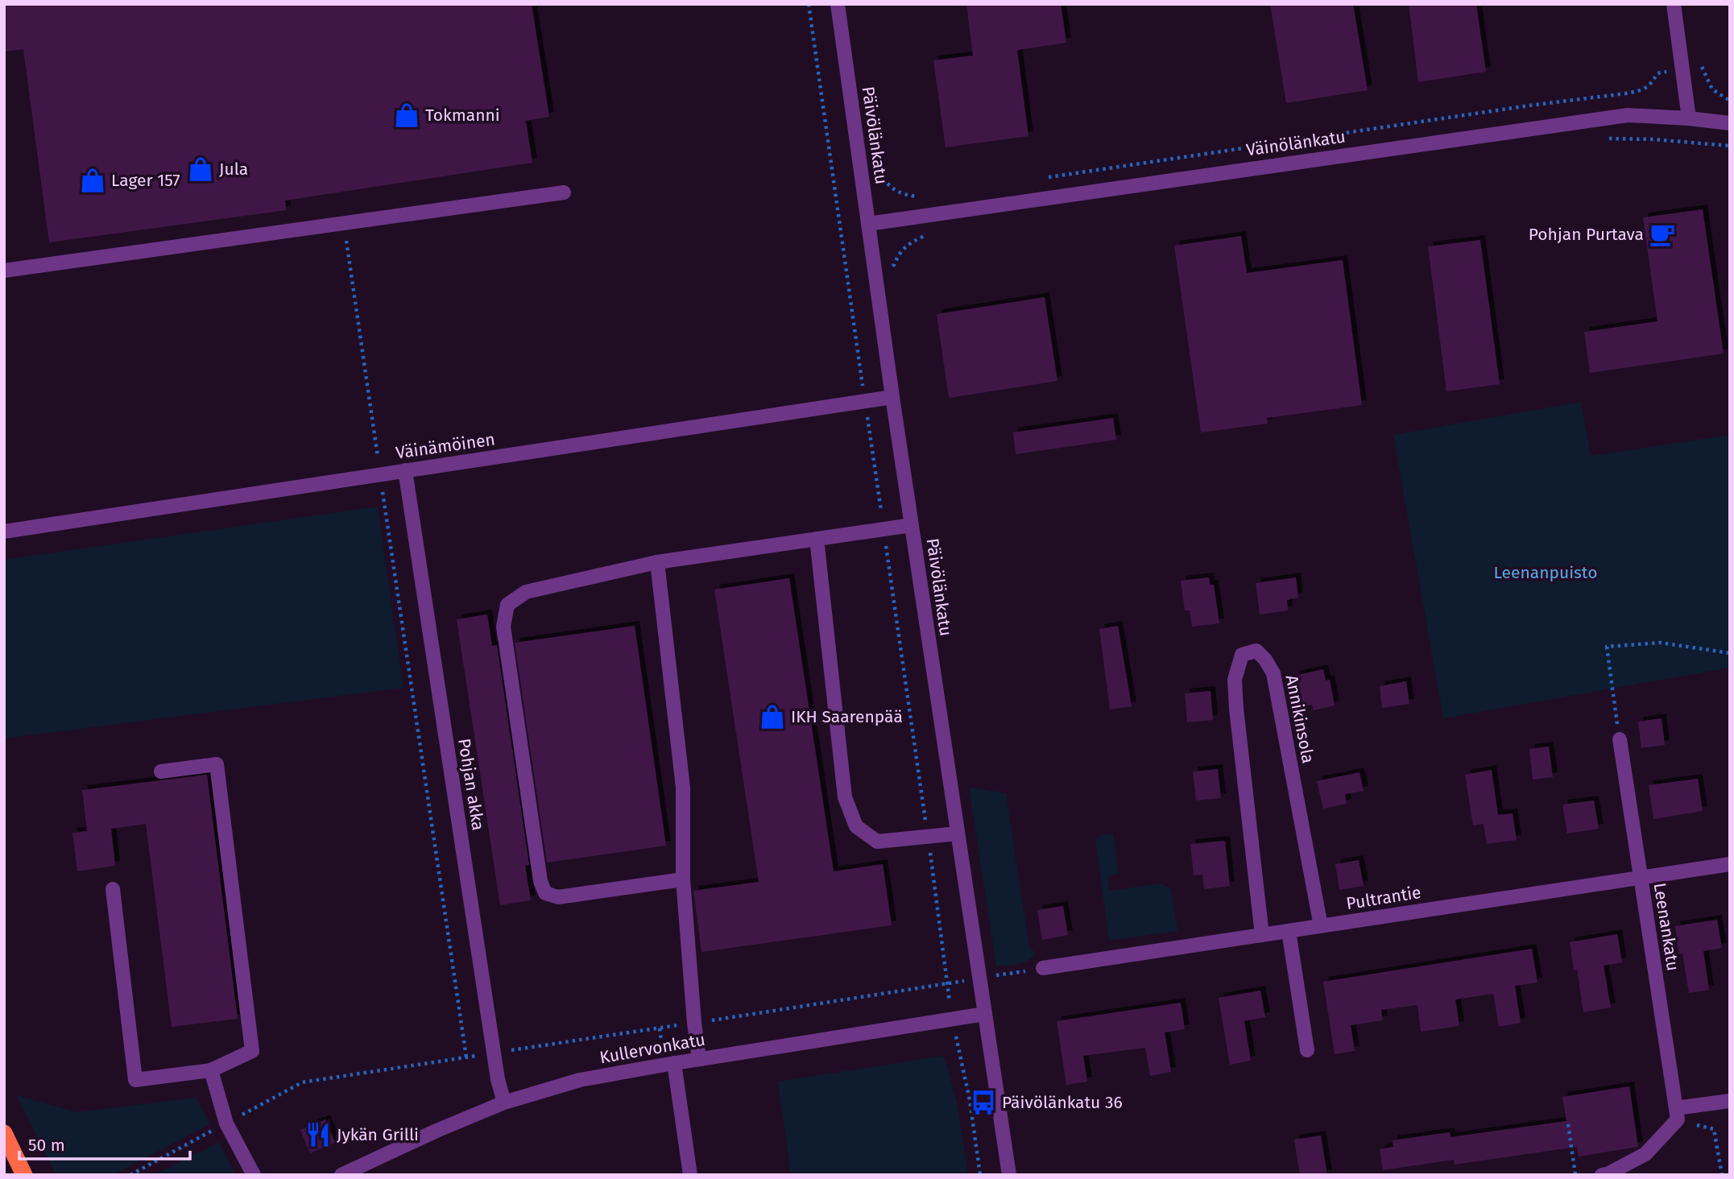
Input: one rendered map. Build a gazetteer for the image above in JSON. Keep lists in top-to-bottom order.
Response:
{
  "streets": {
    "street": [
      "Päivölänkatu",
      "Väinölänkatu",
      "Väinämöinen",
      "Annikinsola",
      "Pohjan akka",
      "Pultrantie",
      "Leenankatu",
      "Kullervonkatu"
    ]
  },
  "crossings": [
    ["Päivölänkatu", "Väinölänkatu"],
    ["Päivölänkatu", "Väinämöinen"],
    ["Päivölänkatu", "Kullervonkatu"],
    ["Väinämöinen", "Pohjan akka"],
    ["Annikinsola", "Pultrantie"],
    ["Pohjan akka", "Kullervonkatu"],
    ["Pultrantie", "Leenankatu"]
  ],
  "parks": ["Leenanpuisto"],
  "places": {
    "shop": [
      "Tokmanni",
      "Jula",
      "Lager 157",
      "IKH Saarenpää"
    ],
    "cafe": ["Pohjan Purtava"],
    "bus stop": ["Päivölänkatu 36"],
    "restaurant": ["Jykän Grilli"]
  },
  "scale_bar": "50 m"
}
